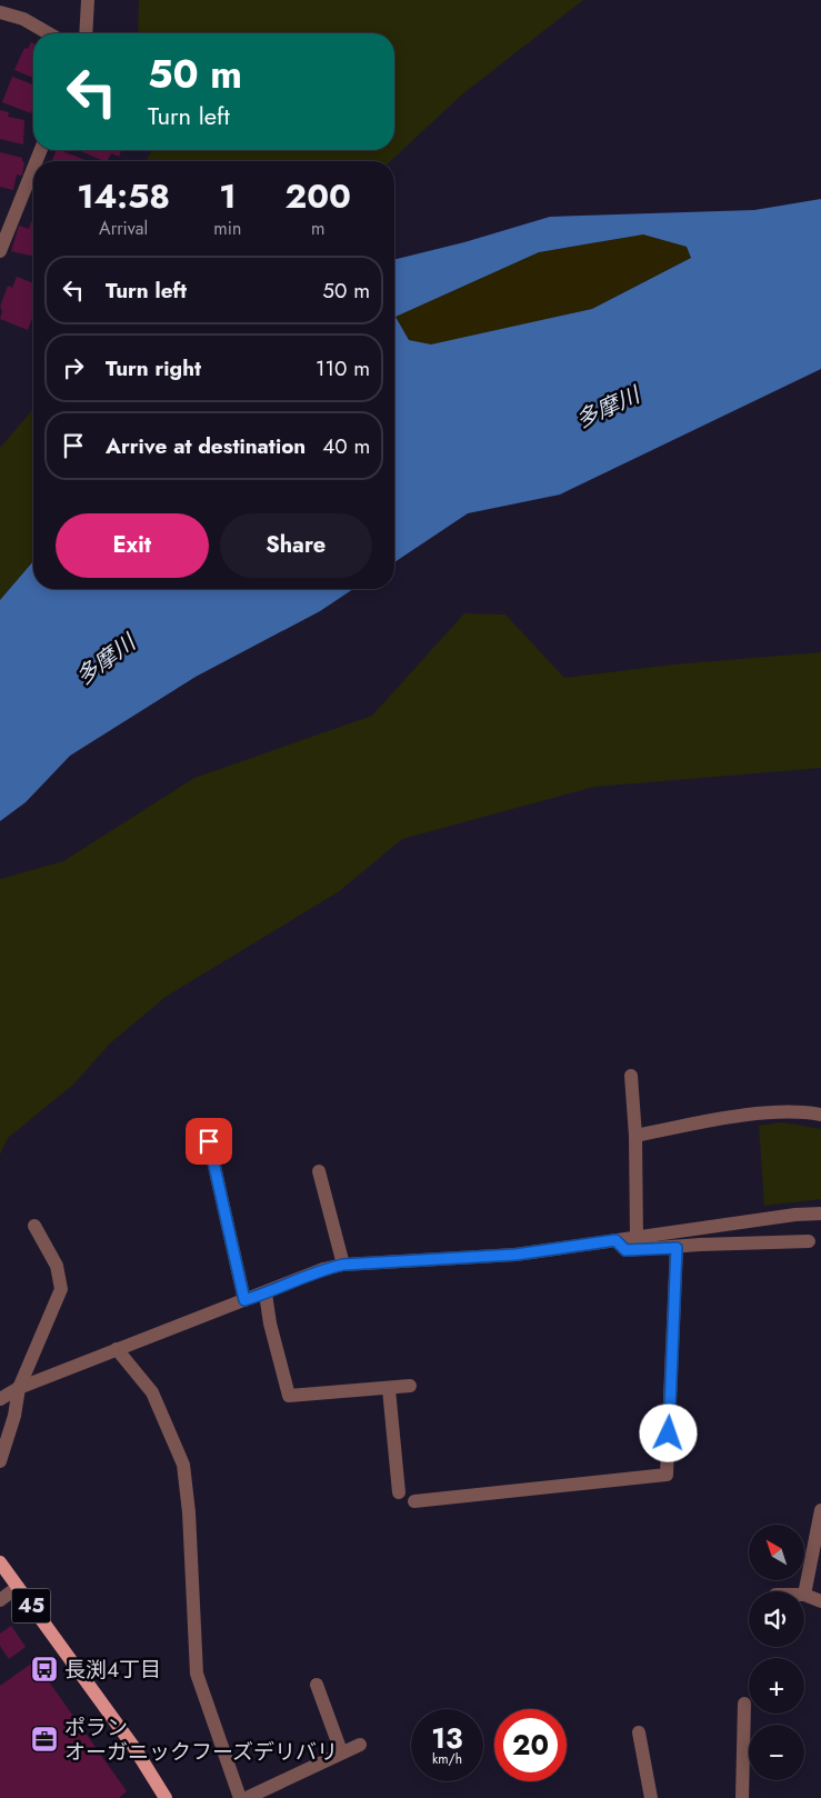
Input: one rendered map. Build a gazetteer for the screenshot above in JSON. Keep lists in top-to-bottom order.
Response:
{
  "streets": {
    "main road": ["45"]
  },
  "water": ["多摩川"],
  "places": {
    "bus stop": ["長渕４丁目"],
    "office": ["ポラン オーガニックフーズデリバリ"]
  },
  "north": "top left",
  "page": {
    "turn": ["50 m", "Turn left"],
    "eta": [
      "14:58",
      "Arrival",
      "1",
      "min",
      "200",
      "m"
    ],
    "list": [
      {
        "name": "Turn left",
        "value": "50 m"
      },
      {
        "name": "Turn right",
        "value": "110 m"
      },
      {
        "name": "Arrive at destination",
        "value": "40 m"
      }
    ],
    "buttons": ["Exit", "Share"],
    "map_buttons": ["+", "−"],
    "speed": "13 km/h",
    "limit": "20"
  }
}
